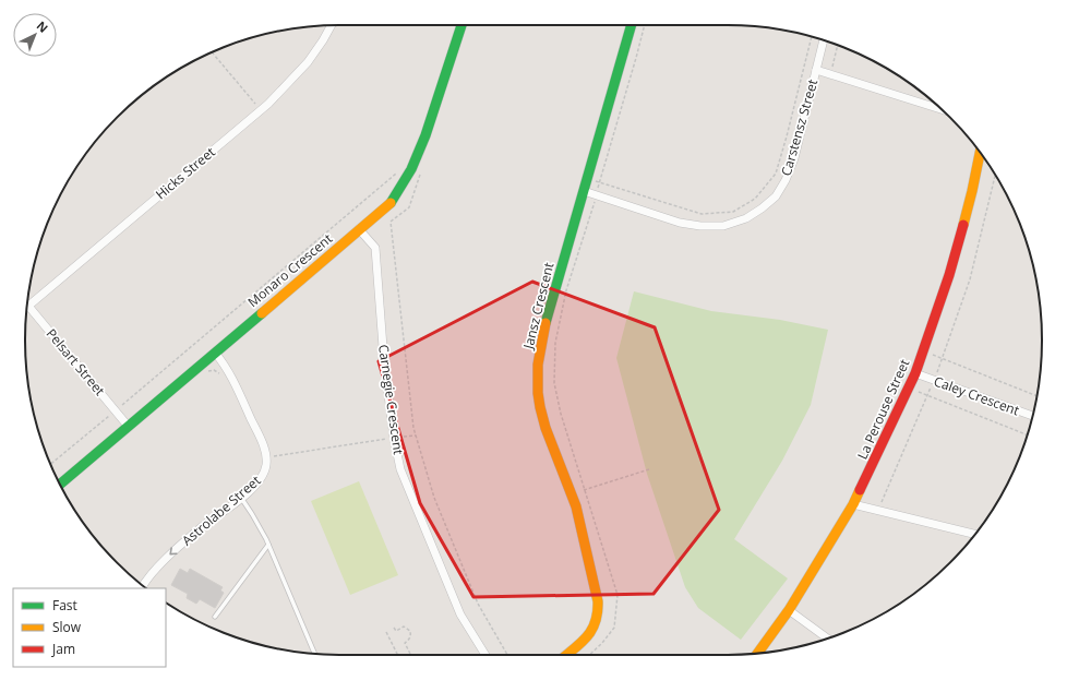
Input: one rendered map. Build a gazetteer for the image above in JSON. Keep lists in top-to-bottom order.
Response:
{
  "streets": {
    "street": [
      "Carstensz Street",
      "Hicks Street",
      "Monaro Crescent",
      "Jansz Crescent",
      "Pelsart Street",
      "Caley Crescent",
      "Carnegie Crescent",
      "La Perouse Street",
      "Astrolabe Street"
    ]
  },
  "crossings": [
    ["Carstensz Street", "Jansz Crescent"],
    ["Hicks Street", "Pelsart Street"],
    ["Monaro Crescent", "Pelsart Street"],
    ["Monaro Crescent", "Carnegie Crescent"],
    ["Caley Crescent", "La Perouse Street"]
  ],
  "one_way": ["Astrolabe Street"],
  "legend": ["Fast", "Slow", "Jam"],
  "north": "top right"
}
